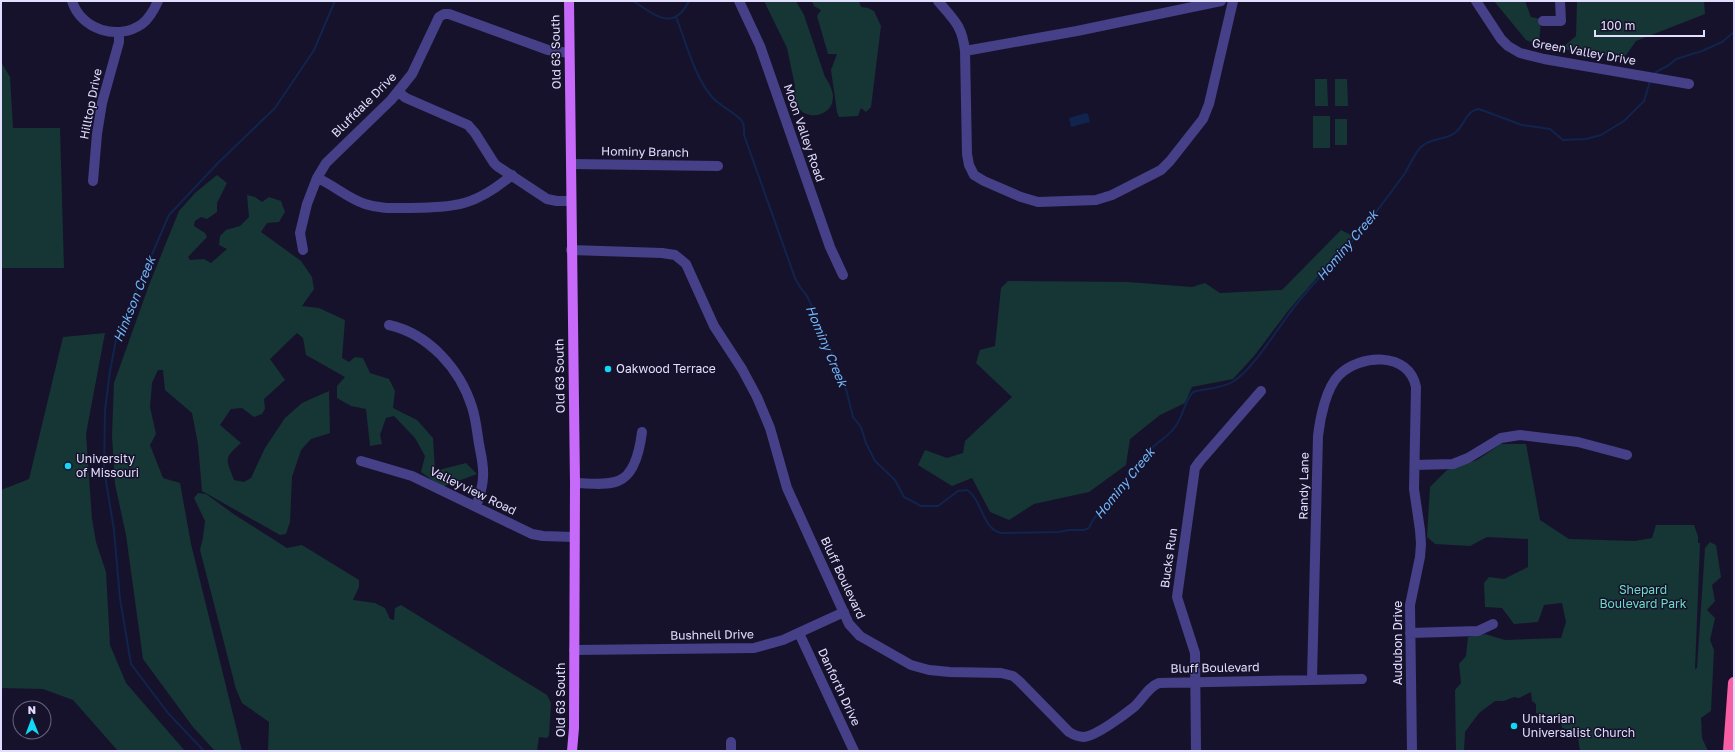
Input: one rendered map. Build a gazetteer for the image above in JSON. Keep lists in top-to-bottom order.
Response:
{
  "streets": {
    "main road": ["Old 63 South"],
    "street": [
      "Green Valley Drive",
      "Hilltop Drive",
      "Bluffdale Drive",
      "Moon Valley Road",
      "Hominy Branch",
      "Randy Lane",
      "Valleyview Road",
      "Bucks Run",
      "Bluff Boulevard",
      "Bushnell Drive",
      "Audubon Drive",
      "Danforth Drive"
    ]
  },
  "crossings": [
    ["Old 63 South", "Bluffdale Drive"],
    ["Old 63 South", "Hominy Branch"],
    ["Old 63 South", "Valleyview Road"],
    ["Old 63 South", "Bluff Boulevard"],
    ["Old 63 South", "Bushnell Drive"],
    ["Randy Lane", "Bluff Boulevard"],
    ["Randy Lane", "Audubon Drive"],
    ["Bucks Run", "Bluff Boulevard"],
    ["Bluff Boulevard", "Bushnell Drive"],
    ["Bushnell Drive", "Danforth Drive"]
  ],
  "water": ["Hominy Creek", "Hinkson Creek"],
  "parks": ["Shepard Boulevard Park"],
  "places": ["Oakwood Terrace", "University of Missouri", "Unitarian Universalist Church"],
  "scale_bar": "100 m",
  "north": "top"
}
